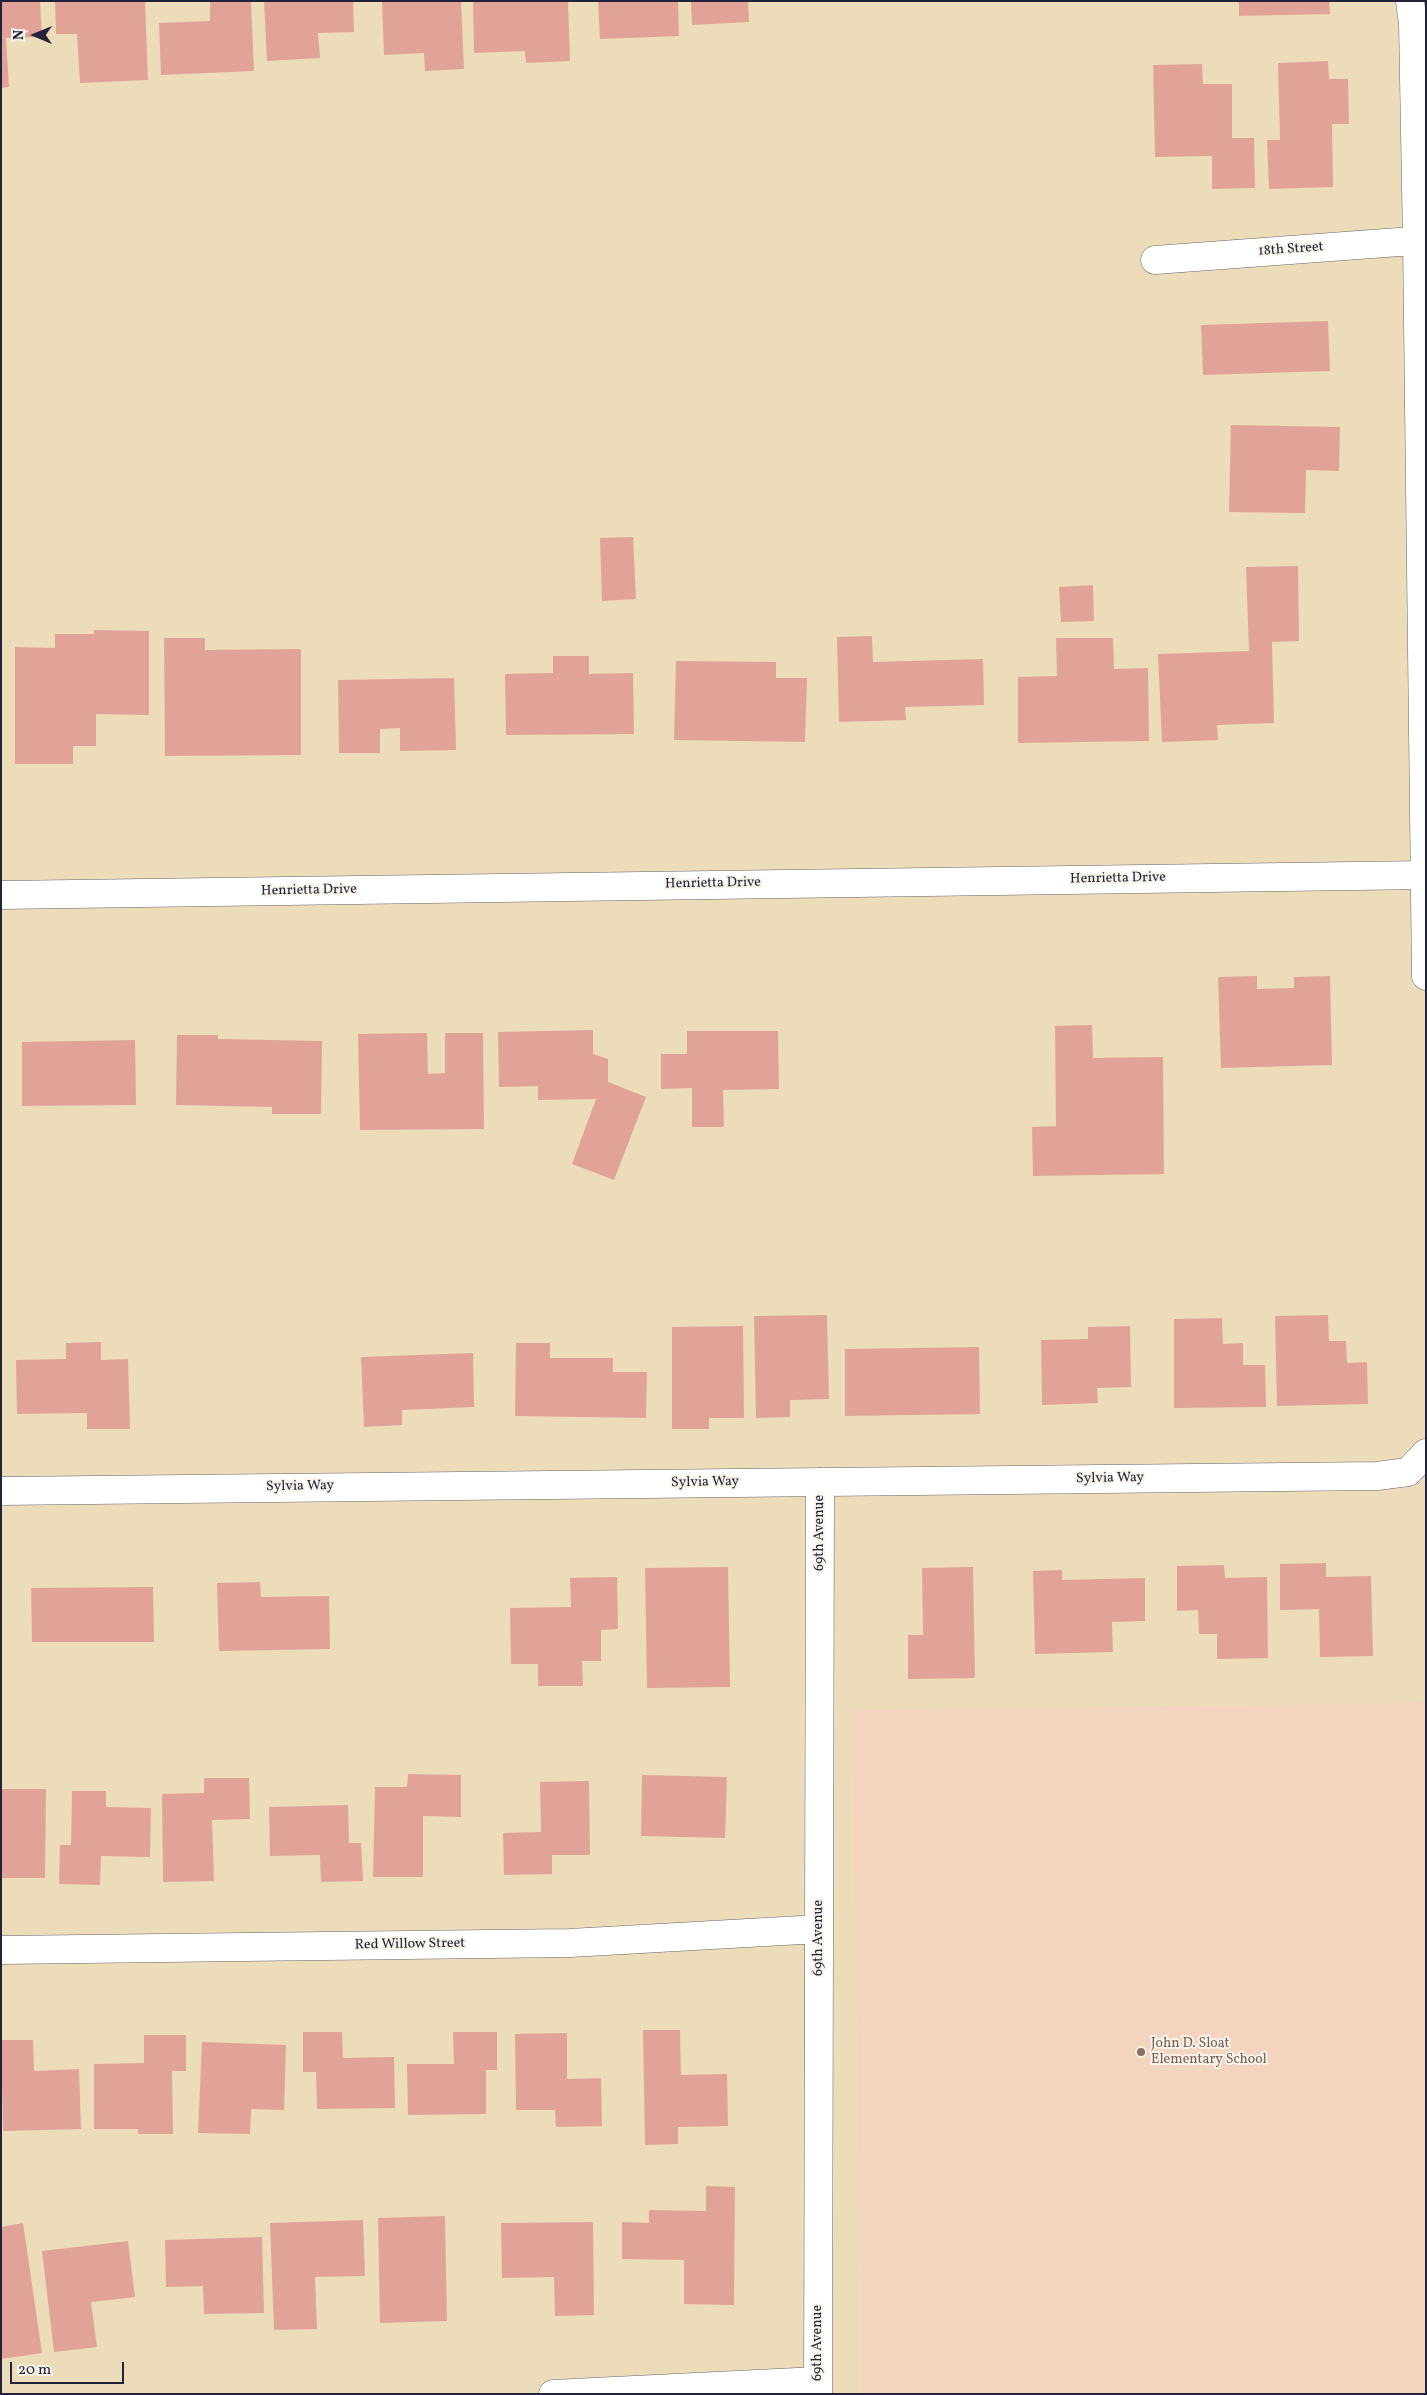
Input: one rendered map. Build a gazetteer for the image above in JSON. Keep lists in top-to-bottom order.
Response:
{
  "streets": {
    "street": [
      "18th Street",
      "Henrietta Drive",
      "Sylvia Way",
      "69th Avenue",
      "Red Willow Street"
    ]
  },
  "crossings": [
    ["Sylvia Way", "69th Avenue"],
    ["69th Avenue", "Red Willow Street"]
  ],
  "places": ["John D. Sloat Elementary School"],
  "scale_bar": "20 m",
  "north": "left"
}
